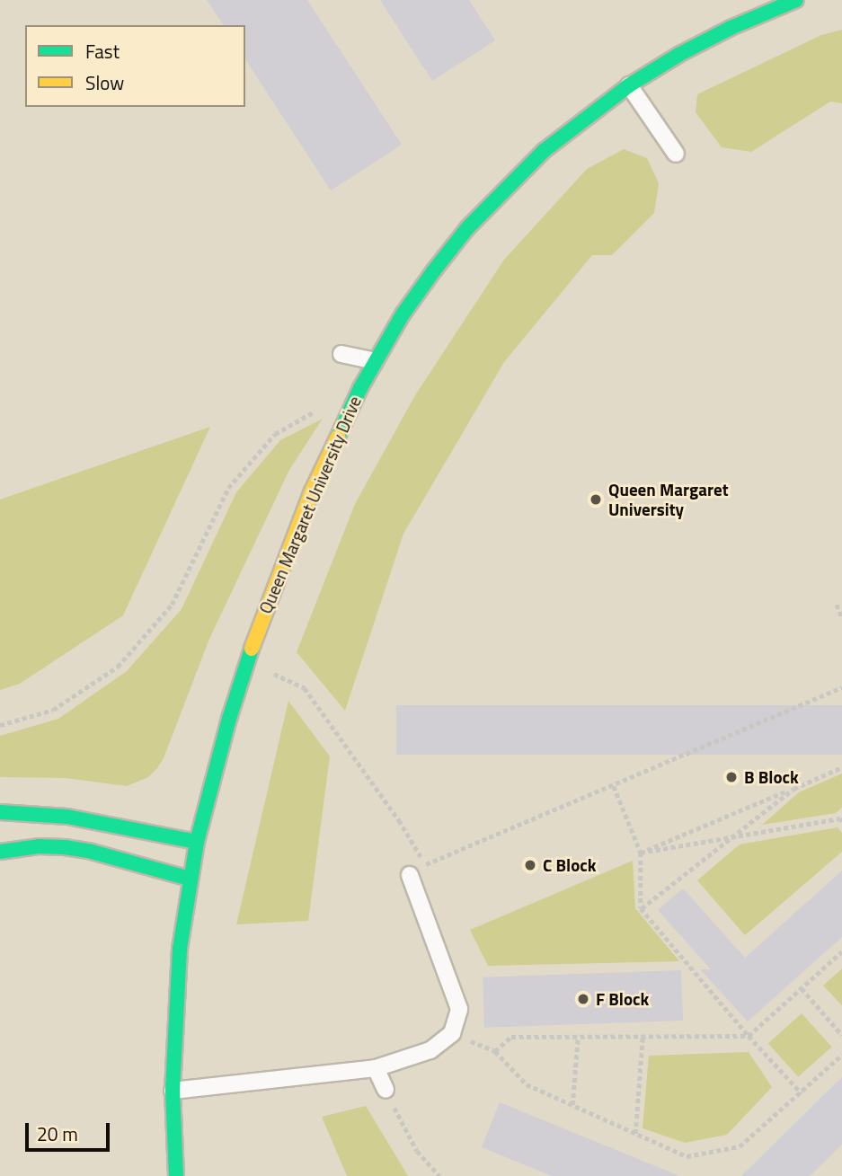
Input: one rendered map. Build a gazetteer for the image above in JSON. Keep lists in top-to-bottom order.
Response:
{
  "streets": {
    "street": ["Queen Margaret University Drive"]
  },
  "places": [
    "Queen Margaret University",
    "B Block",
    "C Block",
    "F Block"
  ],
  "legend": ["Fast", "Slow"],
  "scale_bar": "20 m"
}
